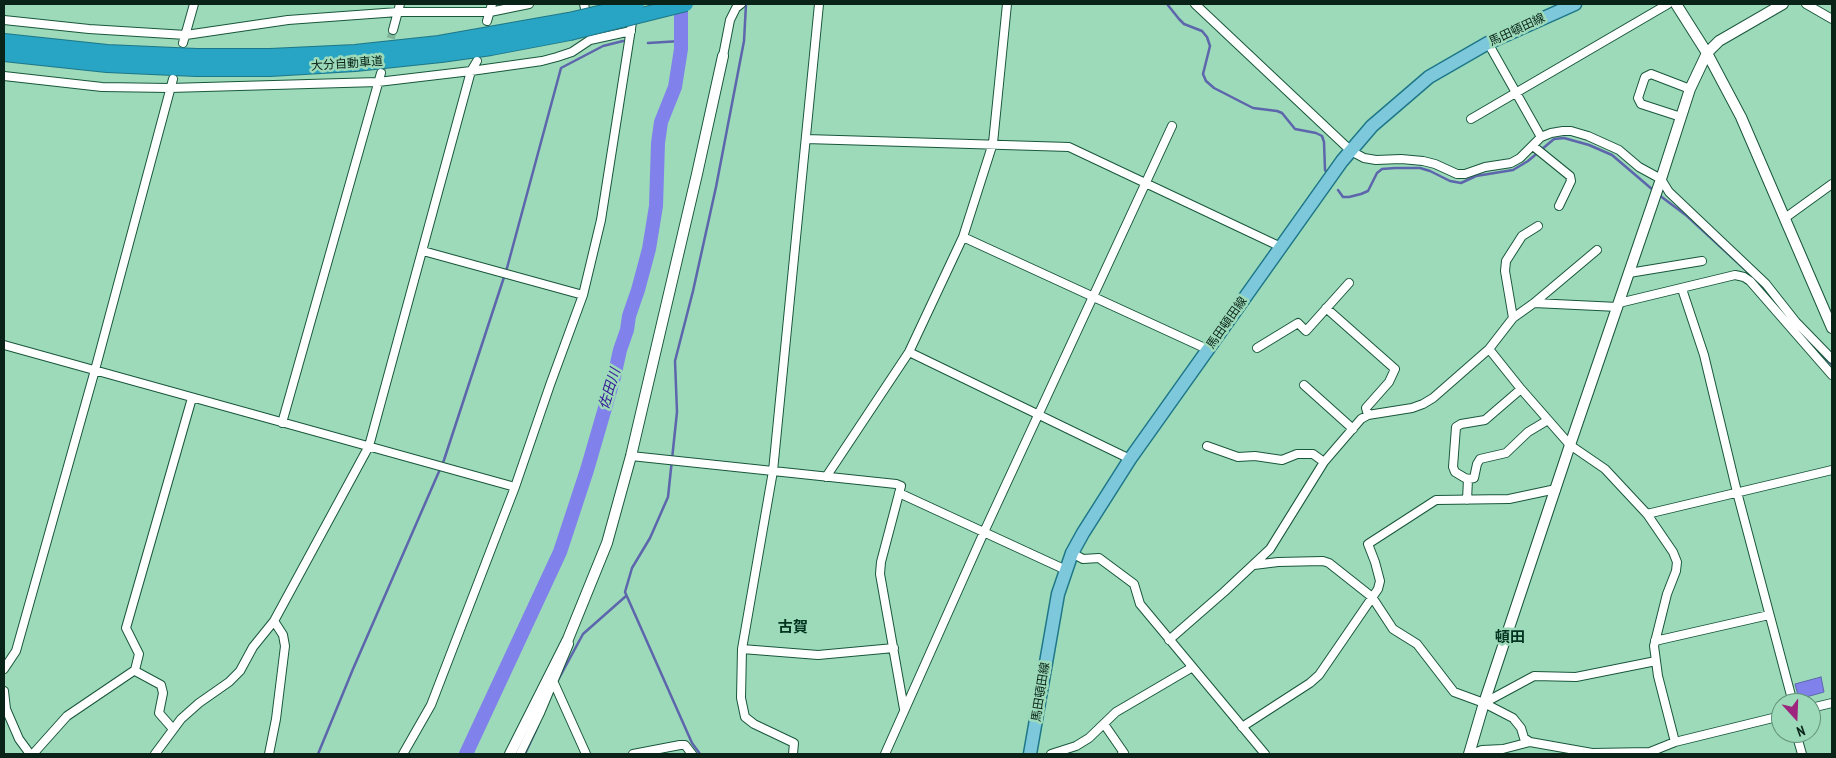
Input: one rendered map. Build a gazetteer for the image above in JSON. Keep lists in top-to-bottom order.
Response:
{
  "streets": {
    "highway": ["大分自動車道"],
    "main road": ["馬田頓田線"]
  },
  "districts": ["古賀", "頓田"],
  "water": ["佐田川"],
  "north": "bottom"
}
